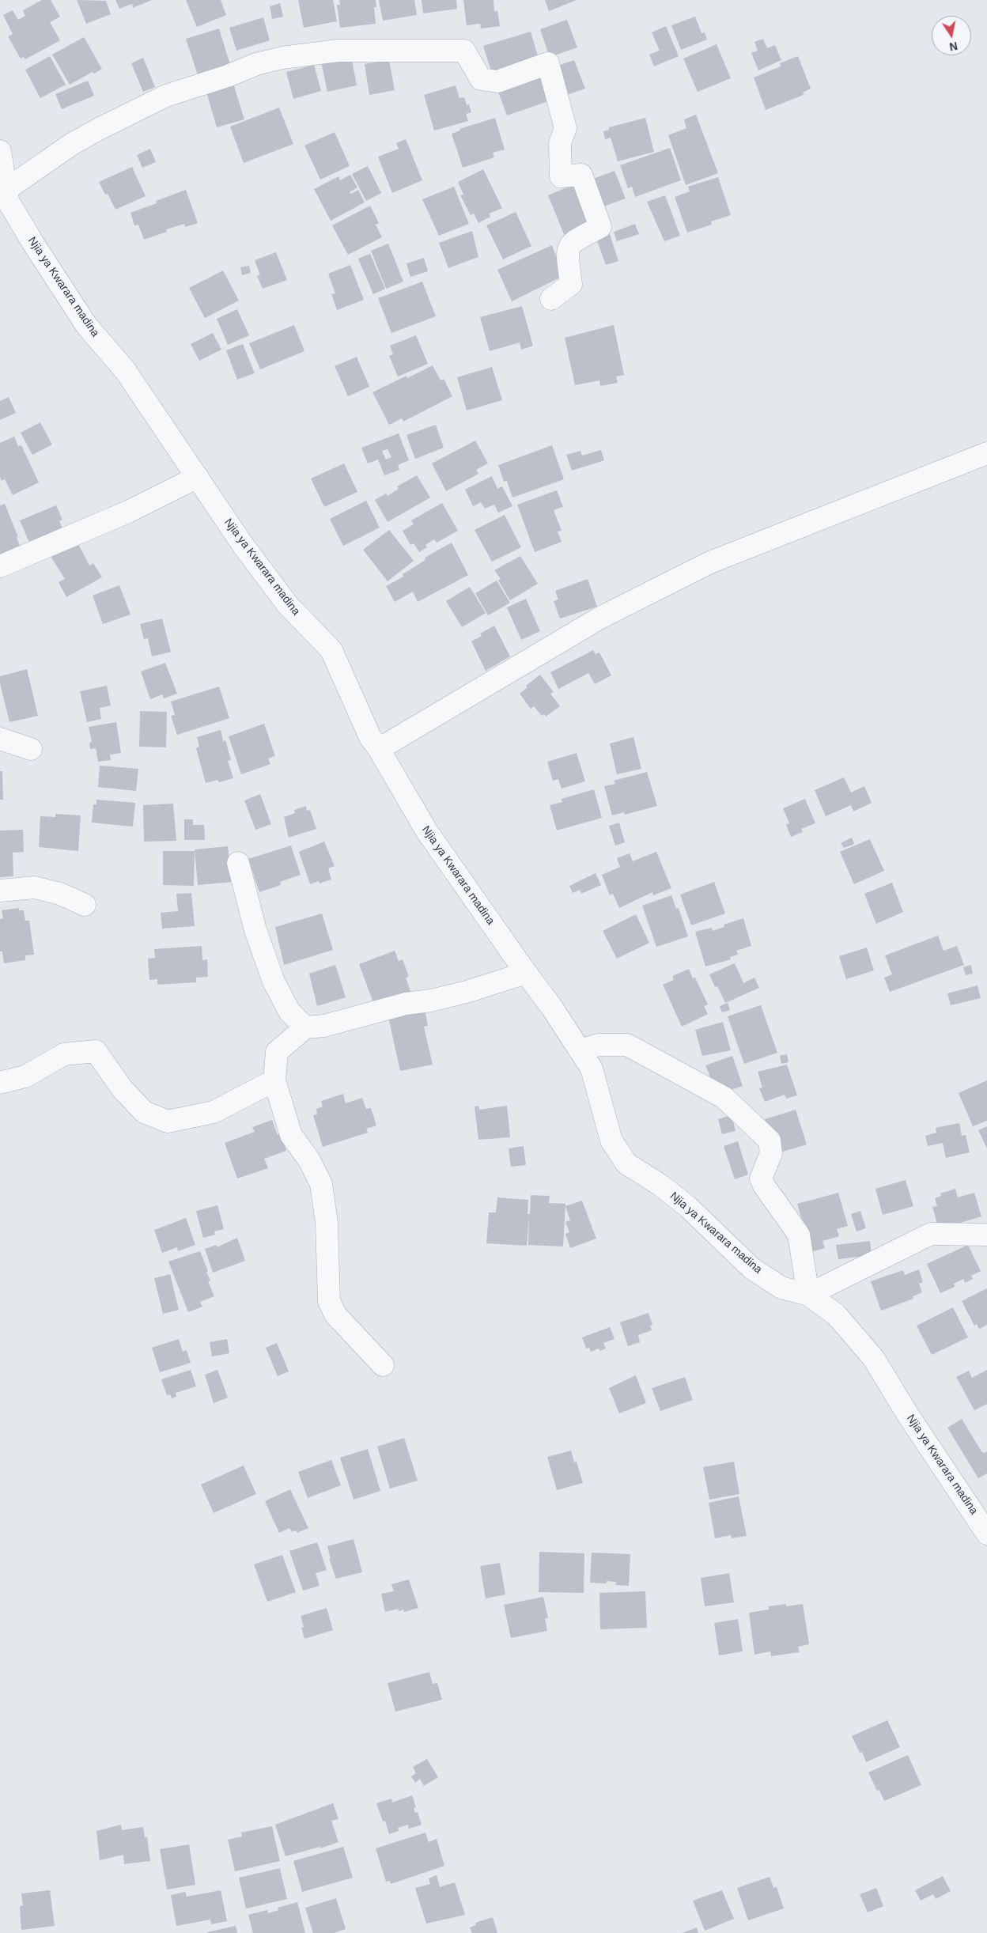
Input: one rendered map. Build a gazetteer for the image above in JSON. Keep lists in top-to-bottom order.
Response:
{
  "streets": {
    "street": ["Njia ya Kwarara madina"]
  },
  "north": "bottom"
}
